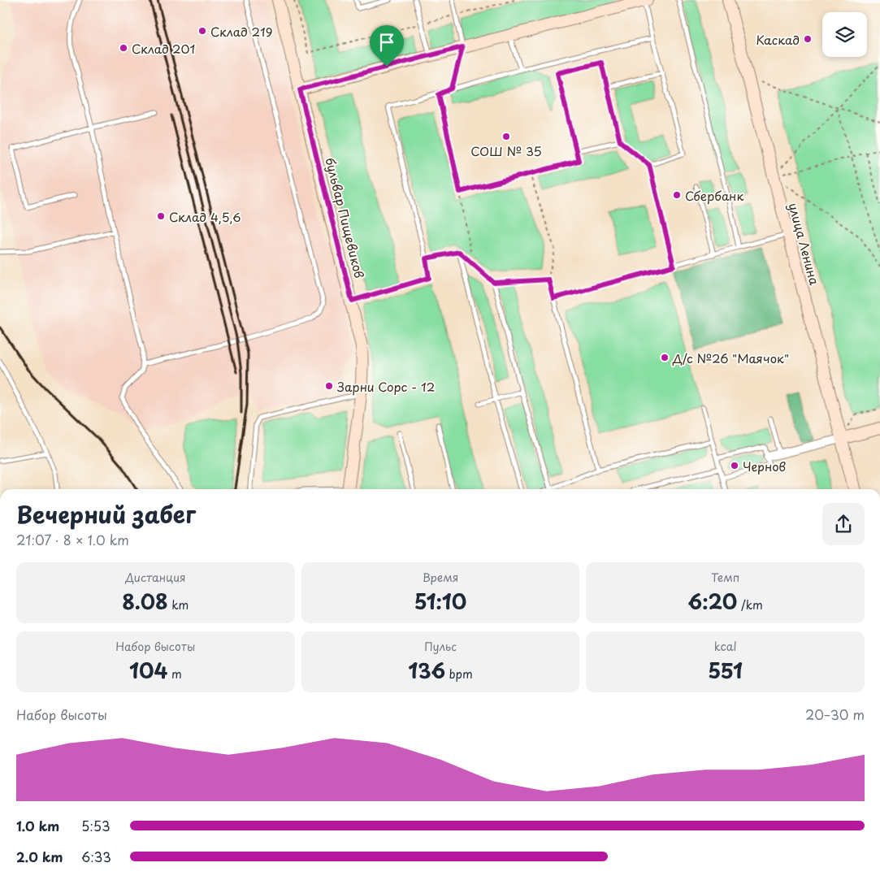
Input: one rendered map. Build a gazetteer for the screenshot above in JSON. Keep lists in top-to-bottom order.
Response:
{
  "streets": {
    "main road": ["бульвар Пищевиков", "улица Ленина"]
  },
  "places": [
    "Склад 219",
    "Каскад",
    "Склад 201",
    "СОШ № 35",
    "Сбербанк",
    "Склад 4,5,6",
    "Д/с №26 \"Маячок\"",
    "Зарни Сорс - 12",
    "Чернов"
  ],
  "page": {
    "heading": ["Вечерний забег", "21:07 · 8 × 1.0 km"],
    "stats": [
      ["Дистанция", "8.08 km"],
      ["Время", "51:10"],
      ["Темп", "6:20 /km"],
      ["Набор высоты", "104 m"],
      ["Пульс", "136 bpm"],
      ["kcal", "551"]
    ],
    "chart": ["Набор высоты", "20–30 m"],
    "list": [
      {
        "name": "1.0 km",
        "note": "5:53"
      },
      {
        "name": "2.0 km",
        "note": "6:33"
      }
    ]
  }
}
